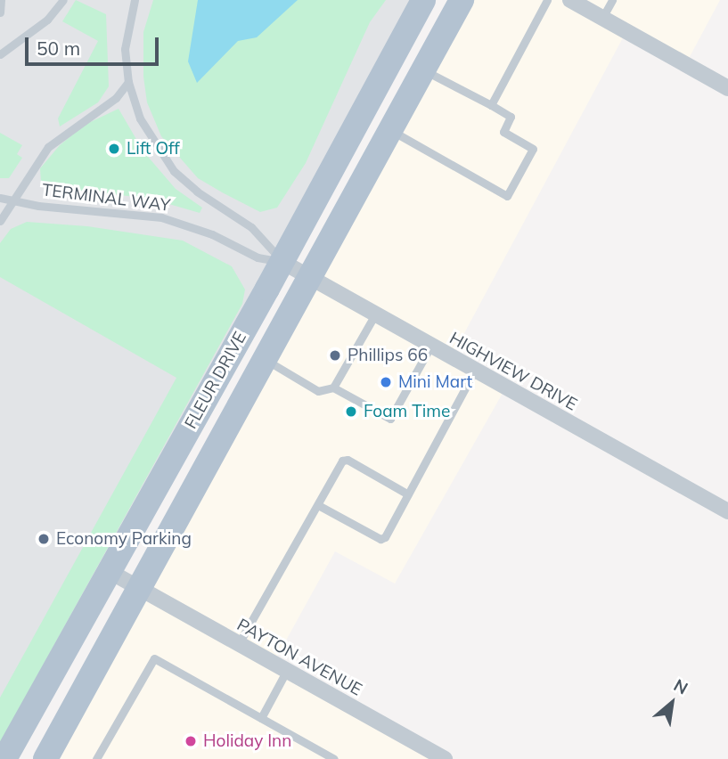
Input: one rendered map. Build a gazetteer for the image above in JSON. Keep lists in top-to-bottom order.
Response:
{
  "streets": {
    "main road": ["FLEUR DRIVE"],
    "street": ["HIGHVIEW DRIVE", "PAYTON AVENUE"],
    "lane": ["TERMINAL WAY"]
  },
  "crossings": [
    ["TERMINAL WAY", "HIGHVIEW DRIVE"],
    ["TERMINAL WAY", "FLEUR DRIVE"],
    ["HIGHVIEW DRIVE", "FLEUR DRIVE"],
    ["FLEUR DRIVE", "PAYTON AVENUE"]
  ],
  "places": [
    "Lift Off",
    "Phillips 66",
    "Mini Mart",
    "Foam Time",
    "Economy Parking",
    "Holiday Inn"
  ],
  "scale_bar": "50 m",
  "north": "top right"
}
